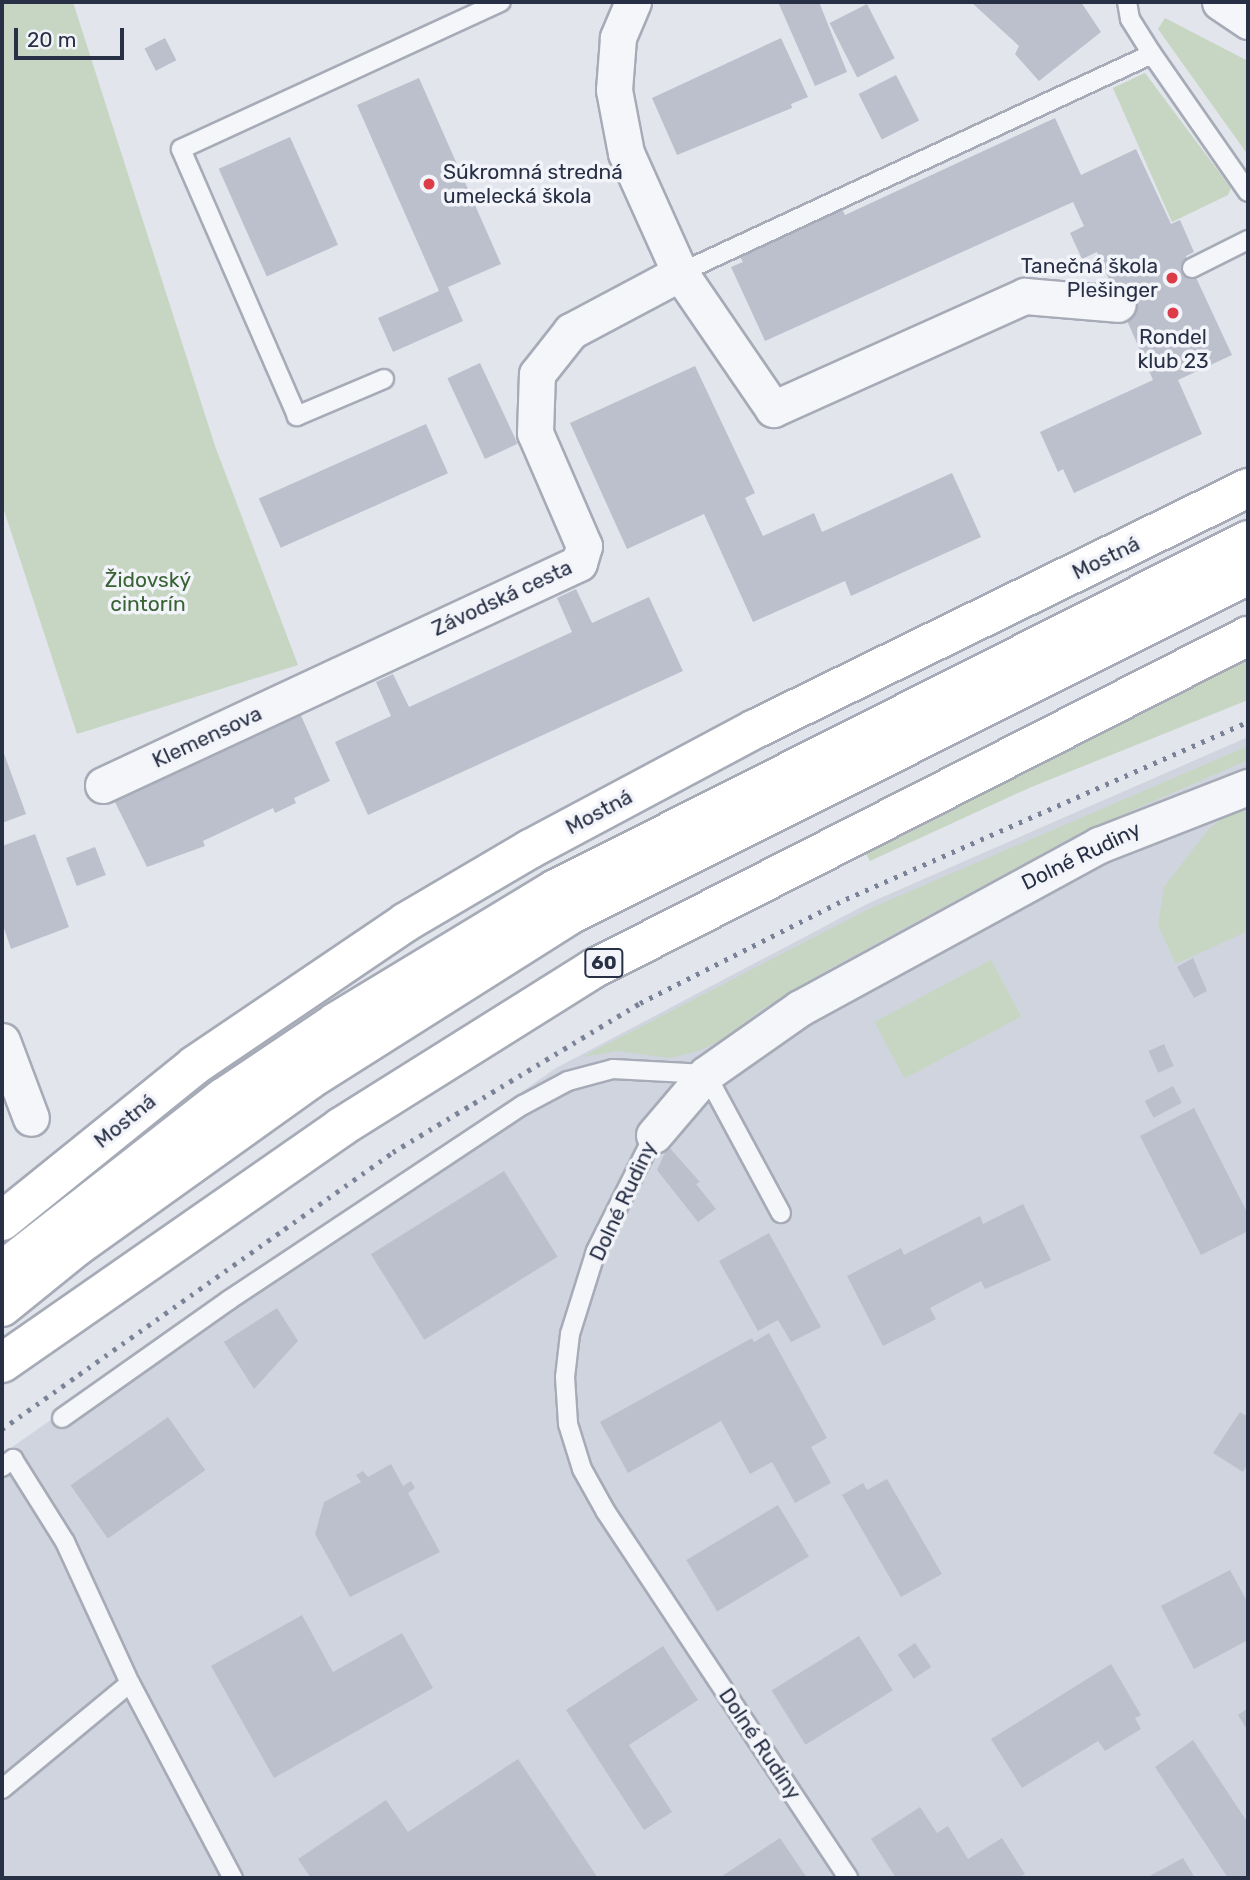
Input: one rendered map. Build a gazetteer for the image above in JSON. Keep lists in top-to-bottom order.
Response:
{
  "streets": {
    "main road": ["Mostná", "60"],
    "street": ["Závodská cesta", "Klemensova", "Dolné Rudiny"]
  },
  "crossings": [
    ["Závodská cesta", "Klemensova"]
  ],
  "parks": ["Židovský cintorín"],
  "places": ["Súkromná stredná umelecká škola", "Tanečná škola Plešinger", "Rondel klub 23"],
  "scale_bar": "20 m"
}
